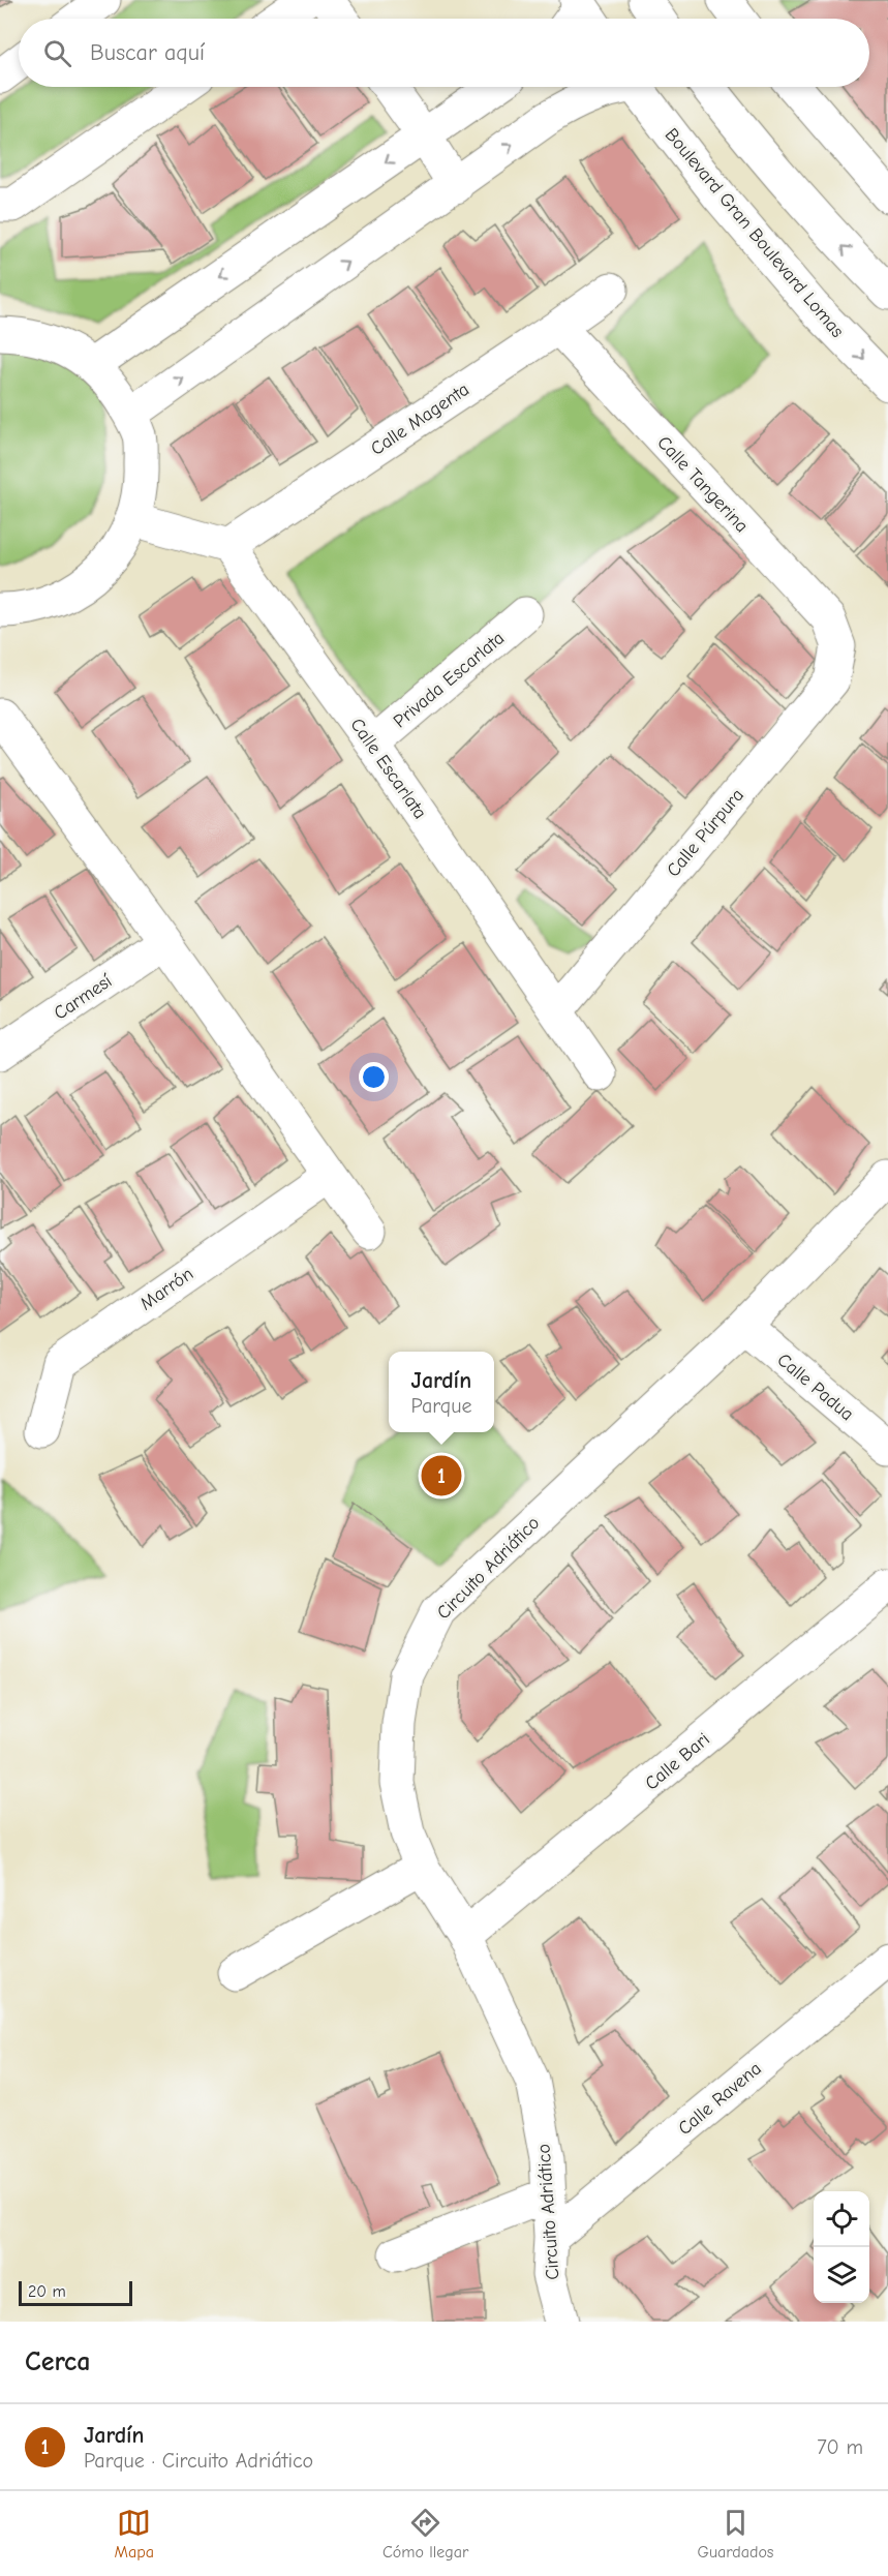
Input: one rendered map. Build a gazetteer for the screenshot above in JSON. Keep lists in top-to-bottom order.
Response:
{
  "streets": {
    "street": [
      "Boulevard Gran Boulevard Lomas",
      "Calle Magenta",
      "Calle Tangerina",
      "Privada Escarlata",
      "Calle Escarlata",
      "Calle Púrpura",
      "Carmesí",
      "Marrón",
      "Calle Padua",
      "Circuito Adriático",
      "Calle Bari",
      "Calle Ravena"
    ]
  },
  "crossings": [
    ["Calle Magenta", "Calle Tangerina"],
    ["Calle Magenta", "Calle Escarlata"],
    ["Calle Tangerina", "Calle Púrpura"],
    ["Privada Escarlata", "Calle Escarlata"],
    ["Calle Escarlata", "Calle Púrpura"],
    ["Calle Padua", "Circuito Adriático"],
    ["Circuito Adriático", "Calle Bari"],
    ["Circuito Adriático", "Calle Ravena"]
  ],
  "scale_bar": "20 m",
  "page": {
    "search": "Buscar aquí",
    "popup": ["Jardín", "Parque"],
    "pins": "1",
    "scale": "20 m",
    "heading": "Cerca",
    "list": [
      {
        "mark": "1",
        "name": "Jardín",
        "note": "Parque · Circuito Adriático",
        "value": "70 m"
      }
    ],
    "nav": ["Mapa", "Cómo llegar", "Guardados"]
  }
}
